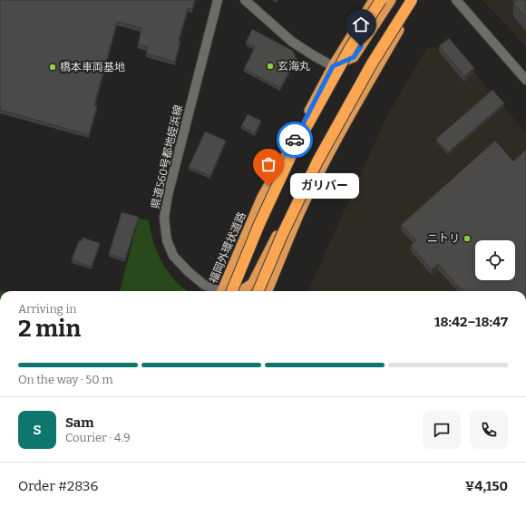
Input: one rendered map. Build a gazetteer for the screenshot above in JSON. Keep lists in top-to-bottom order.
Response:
{
  "streets": {
    "highway": ["福岡外環状道路"],
    "street": ["県道560号都地姪浜線"]
  },
  "places": [
    "玄海丸",
    "橋本車両基地",
    "ガリバー",
    "ニトリ"
  ],
  "page": {
    "bubble": "ガリバー",
    "heading": ["2 min", "Arriving in", "18:42–18:47"],
    "panel": [
      "Sam",
      "Courier · 4.9",
      "Order #2836",
      "¥4,150"
    ],
    "bar": "On the way · 50 m",
    "round": "S"
  }
}
